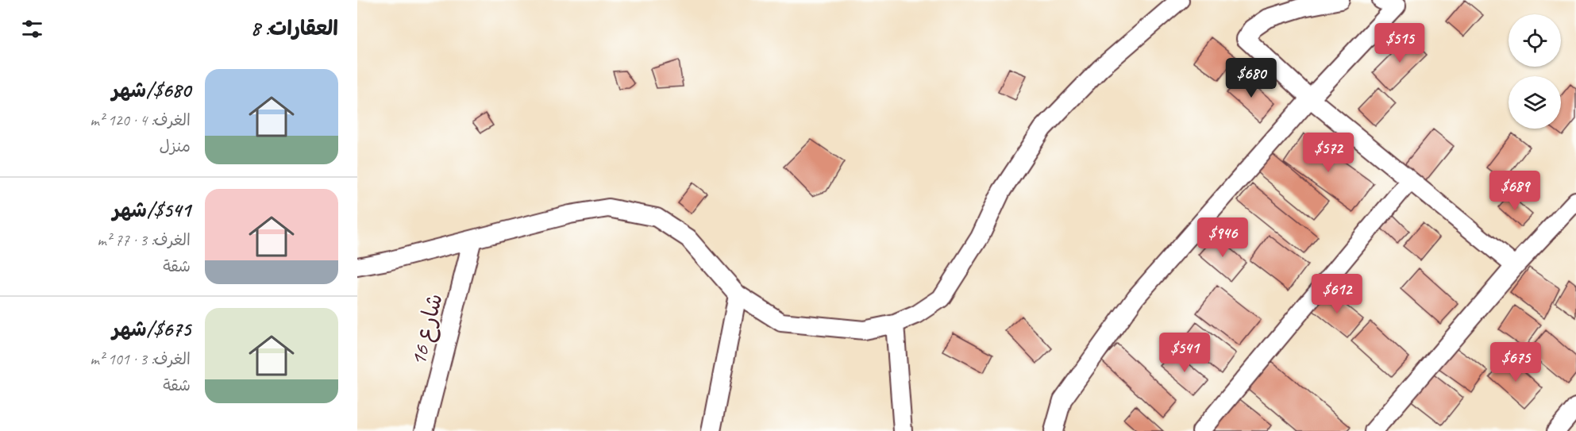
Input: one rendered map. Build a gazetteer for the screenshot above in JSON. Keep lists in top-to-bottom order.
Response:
{
  "streets": {
    "street": ["شارع 16"]
  },
  "page": {
    "heading": "العقارات: 8",
    "price": [
      "$515",
      "$680",
      "$572",
      "$689",
      "$946",
      "$612",
      "$541",
      "$675"
    ],
    "list": [
      {
        "name": "$680/شهر",
        "note": "الغرف: 4 · 120 m² · منزل"
      },
      {
        "name": "$541/شهر",
        "note": "الغرف: 3 · 77 m² · شقة"
      },
      {
        "name": "$675/شهر",
        "note": "الغرف: 3 · 101 m² · شقة"
      }
    ]
  }
}
